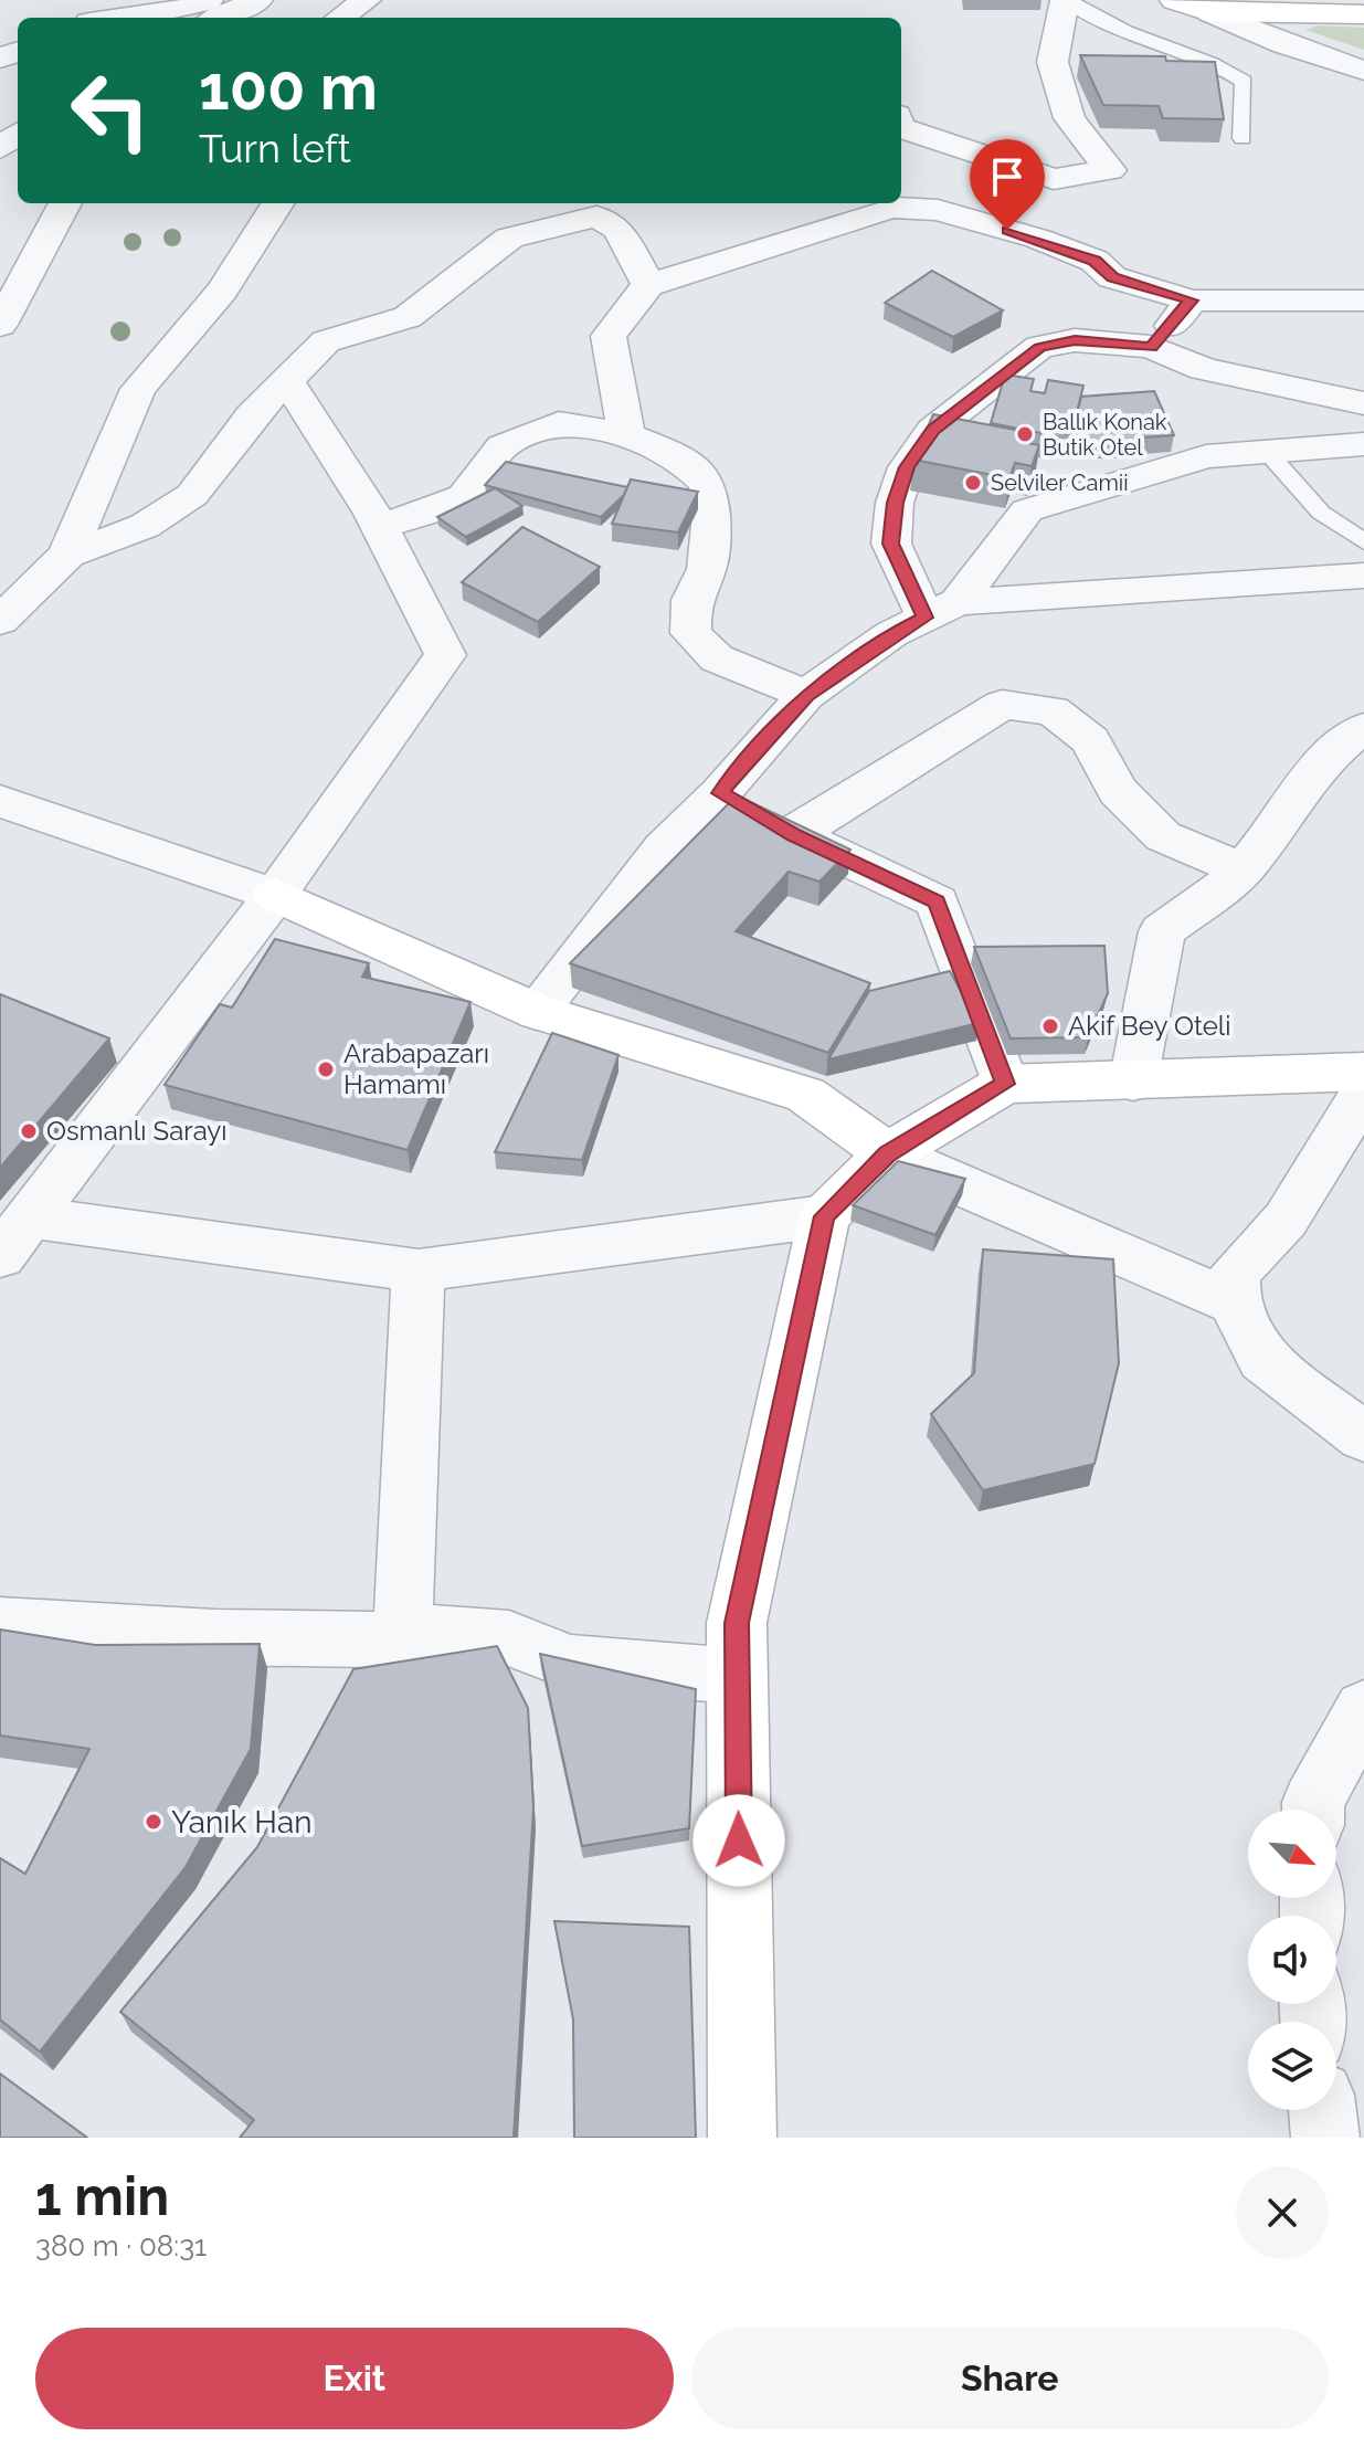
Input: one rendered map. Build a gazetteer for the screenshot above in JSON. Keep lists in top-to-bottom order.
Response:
{
  "places": [
    "Ballık Konak Butik Otel",
    "Selviler Camii",
    "Akif Bey Oteli",
    "Arabapazarı Hamamı",
    "Osmanlı Sarayı",
    "Yanık Han"
  ],
  "north": "bottom right",
  "page": {
    "turn": ["100 m", "Turn left"],
    "heading": ["1 min", "380 m · 08:31"],
    "buttons": ["Exit", "Share"]
  }
}
